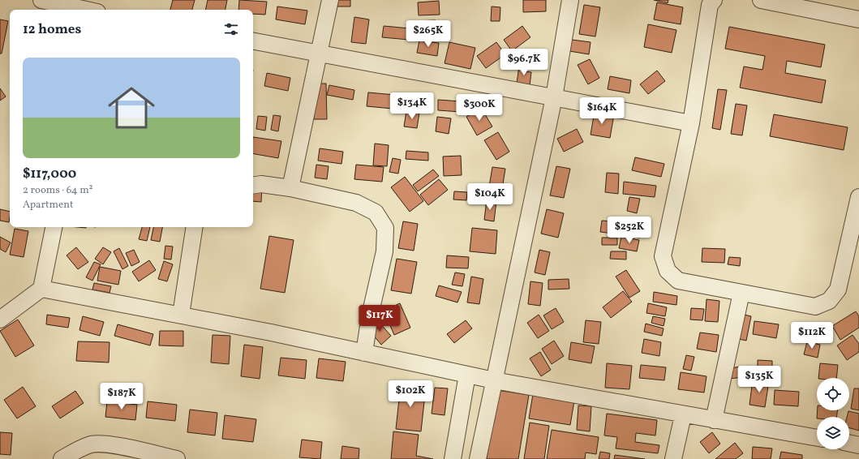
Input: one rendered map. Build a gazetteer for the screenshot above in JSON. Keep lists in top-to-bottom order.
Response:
{
  "page": {
    "heading": "12 homes",
    "price": [
      "$265K",
      "$96.7K",
      "$134K",
      "$300K",
      "$164K",
      "$104K",
      "$252K",
      "$117K",
      "$112K",
      "$135K",
      "$102K",
      "$187K"
    ],
    "list": [
      {
        "name": "$117,000",
        "note": "2 rooms · 64 m² · Apartment"
      }
    ]
  }
}
